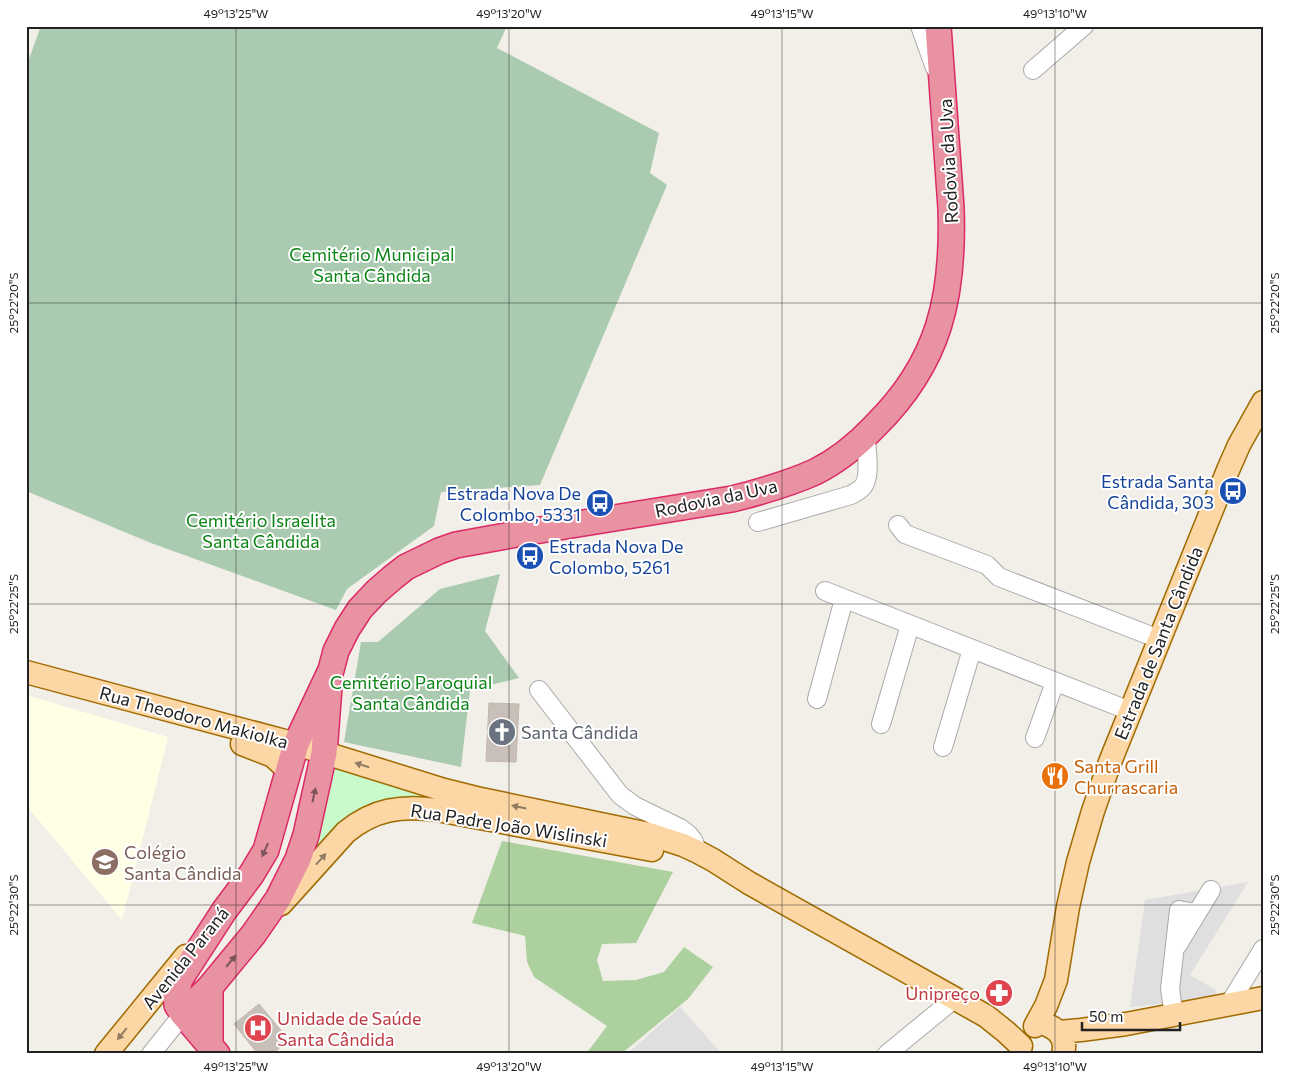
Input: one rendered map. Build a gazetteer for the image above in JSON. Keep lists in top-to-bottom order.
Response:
{
  "streets": {
    "highway": ["Rodovia da Uva", "Avenida Paraná"],
    "main road": ["Estrada de Santa Cândida", "Rua Theodoro Makiolka", "Rua Padre João Wislinski"]
  },
  "crossings": [
    ["Rodovia da Uva", "Rua Theodoro Makiolka"],
    ["Rodovia da Uva", "Rua Padre João Wislinski"],
    ["Rodovia da Uva", "Avenida Paraná"],
    ["Estrada de Santa Cândida", "Rua Padre João Wislinski"],
    ["Rua Theodoro Makiolka", "Rua Padre João Wislinski"],
    ["Rua Theodoro Makiolka", "Avenida Paraná"]
  ],
  "parks": ["Cemitério Municipal Santa Cândida", "Cemitério Israelita Santa Cândida", "Cemitério Paroquial Santa Cândida"],
  "places": {
    "bus stop": ["Estrada Santa Cândida, 303", "Estrada Nova De Colombo, 5331", "Estrada Nova De Colombo, 5261"],
    "church": ["Santa Cândida"],
    "restaurant": ["Santa Grill Churrascaria"],
    "school or university": ["Colégio Santa Cândida"],
    "pharmacy": ["Unipreço"],
    "hospital": ["Unidade de Saúde Santa Cândida"]
  },
  "scale_bar": "50 m",
  "coordinates": [
    "49°13'25\"W",
    "49°13'20\"W",
    "49°13'15\"W",
    "49°13'10\"W",
    "25°22'20\"S",
    "25°22'25\"S",
    "25°22'30\"S"
  ]
}
